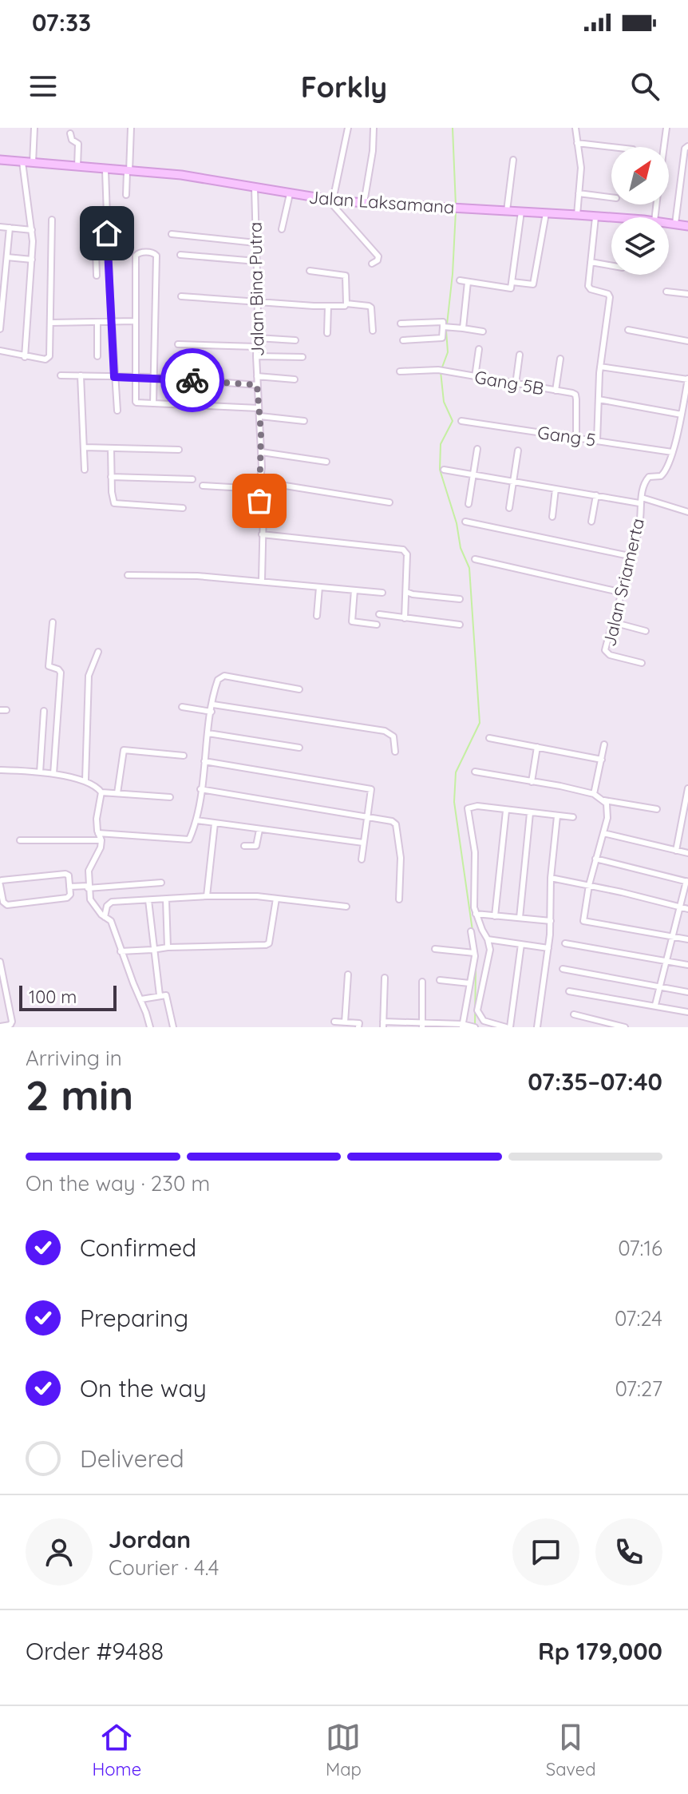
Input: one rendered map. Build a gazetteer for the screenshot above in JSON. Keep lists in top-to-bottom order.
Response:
{
  "streets": {
    "main road": ["Jalan Laksamana"],
    "street": [
      "Jalan Bina Putra",
      "Gang 5B",
      "Gang 5",
      "Jalan Sriamerta"
    ]
  },
  "crossings": [
    ["Jalan Laksamana", "Jalan Bina Putra"],
    ["Gang 5B", "Gang 5"],
    ["Gang 5", "Jalan Sriamerta"]
  ],
  "scale_bar": "100 m",
  "north": "top right",
  "page": {
    "status": "07:33",
    "header": "Forkly",
    "scale": "100 m",
    "heading": ["2 min", "Arriving in", "07:35–07:40"],
    "panel": [
      "Jordan",
      "Courier · 4.4",
      "Order #9488",
      "Rp 179,000"
    ],
    "bar": "On the way · 230 m",
    "list": [
      ["Confirmed", "07:16"],
      ["Preparing", "07:24"],
      ["On the way", "07:27"],
      "Delivered"
    ],
    "tabs": ["Home", "Map", "Saved"]
  }
}
